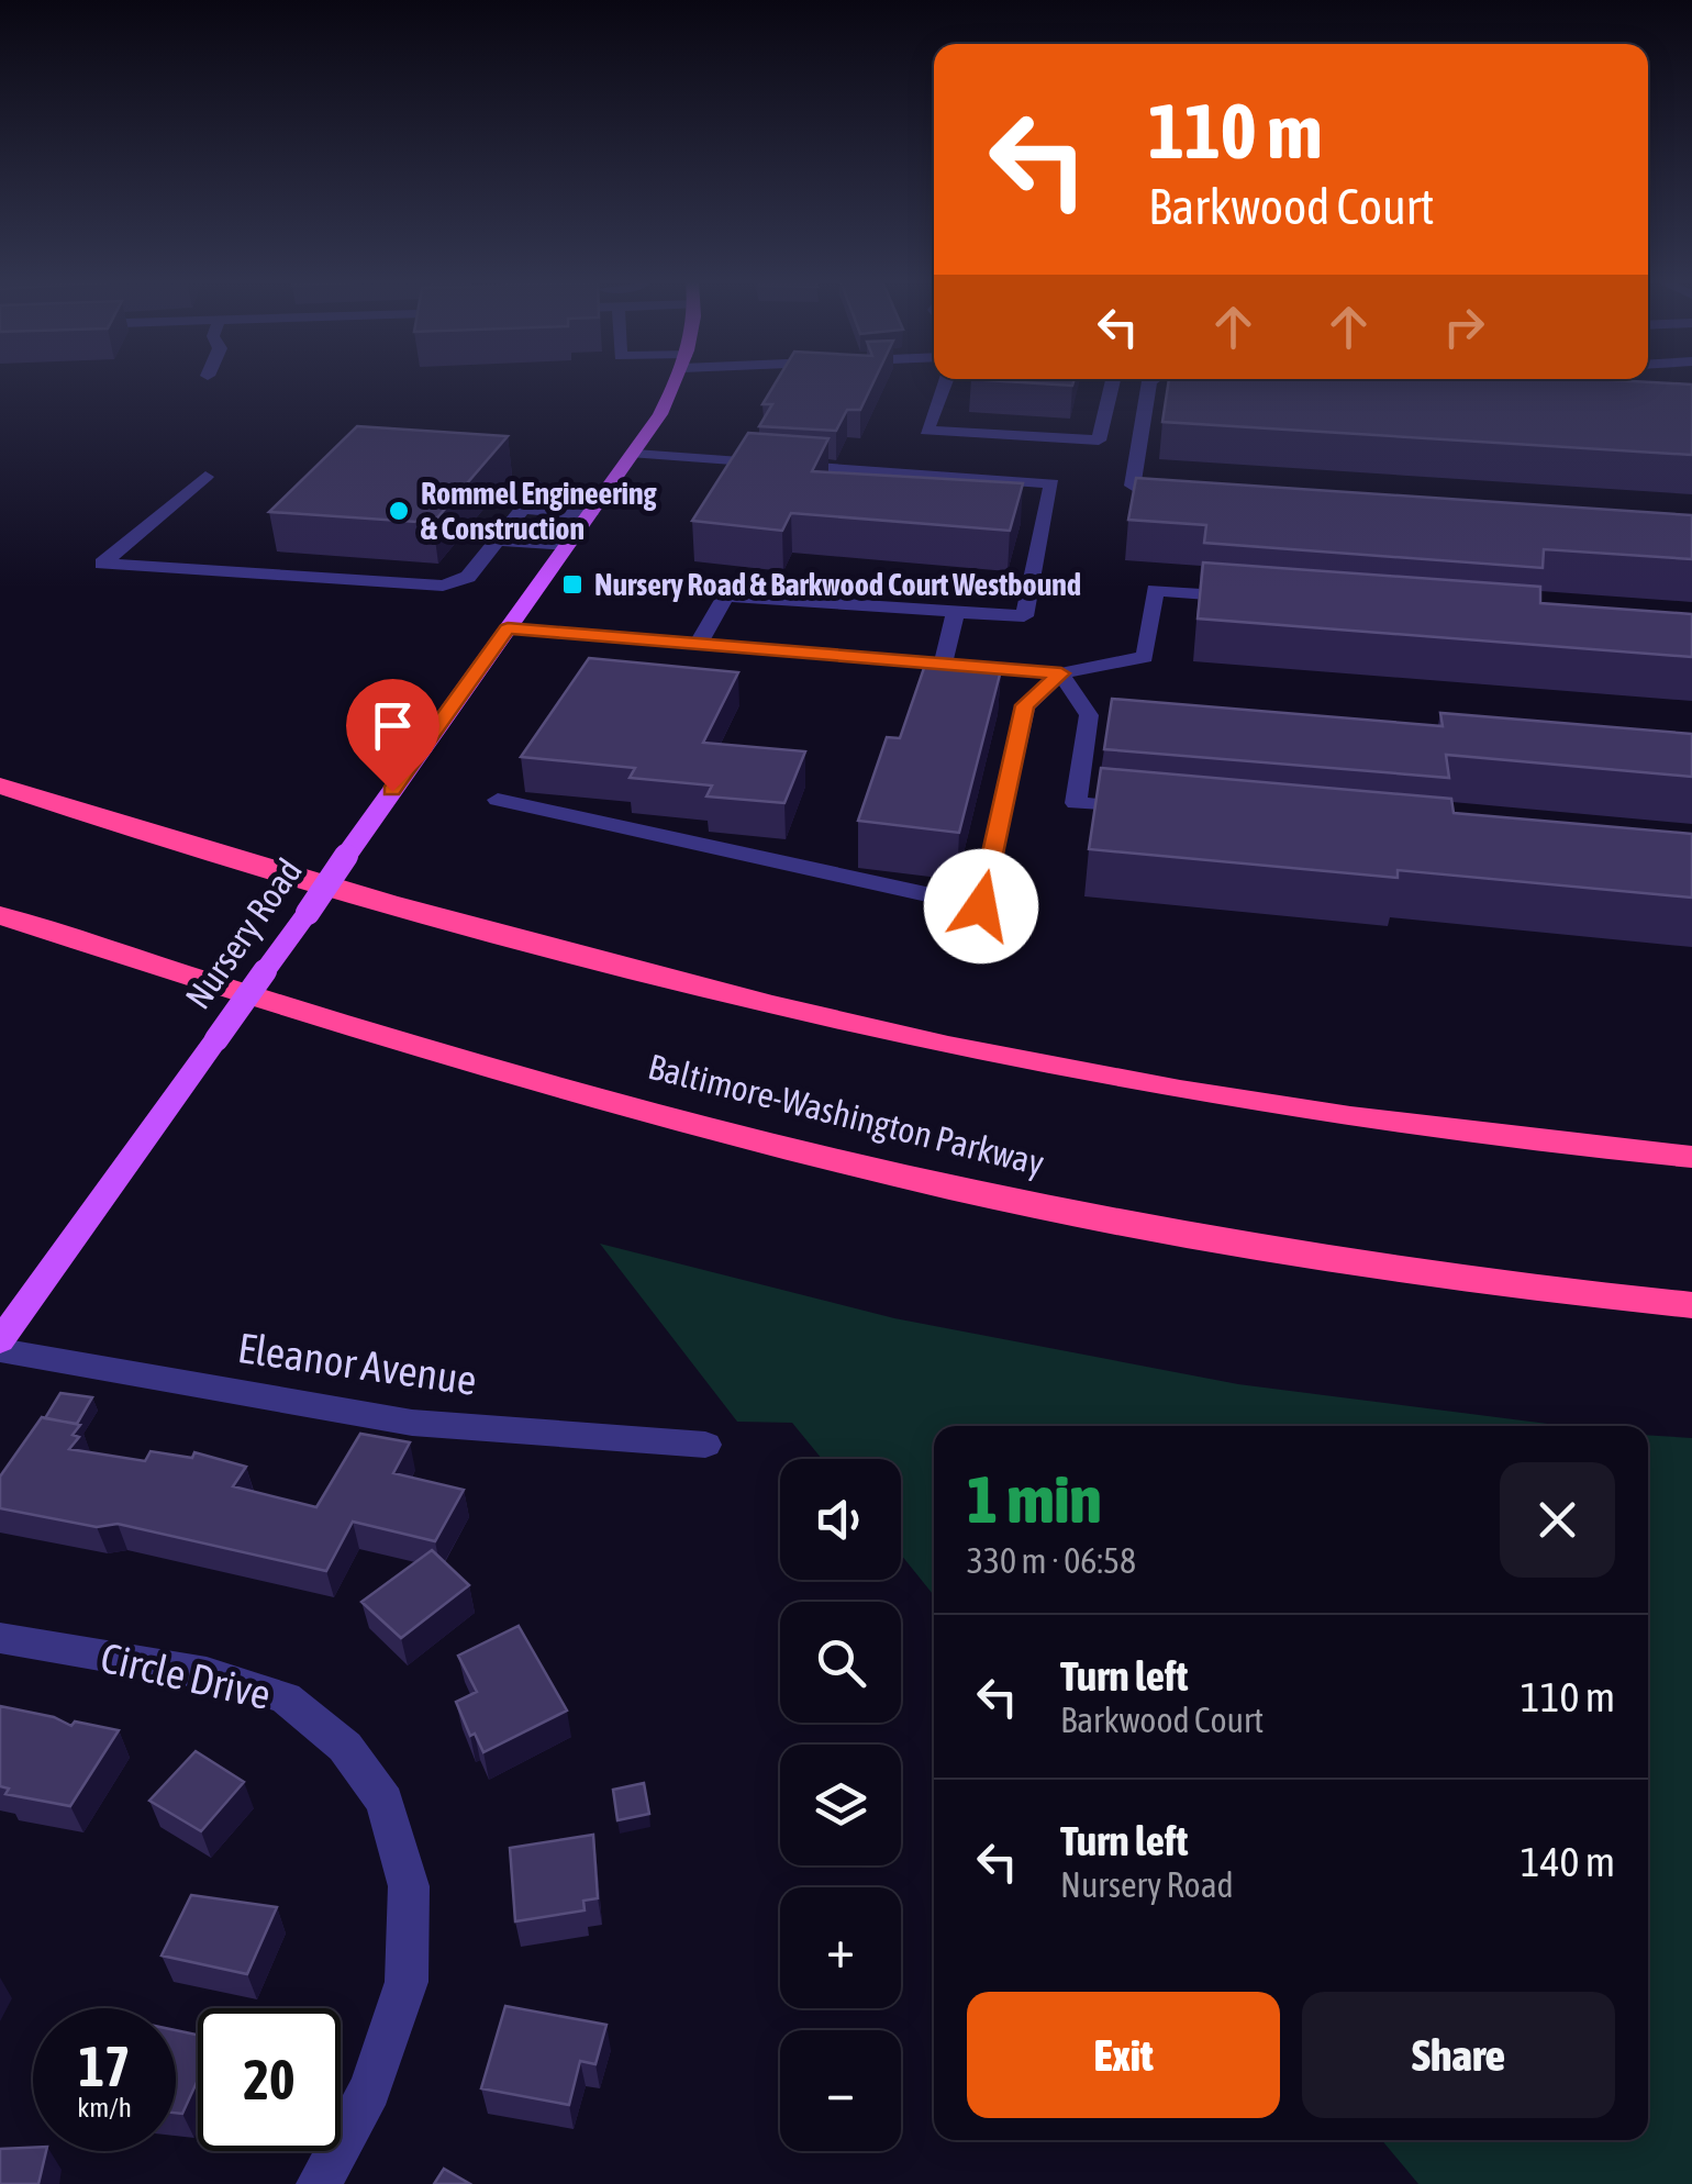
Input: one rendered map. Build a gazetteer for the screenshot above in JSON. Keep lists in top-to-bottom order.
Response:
{
  "streets": {
    "highway": ["Baltimore-Washington Parkway"],
    "main road": ["Nursery Road"],
    "street": ["Eleanor Avenue", "Circle Drive"]
  },
  "places": {
    "other": ["Rommel Engineering & Construction"],
    "transit": ["Nursery Road & Barkwood Court Westbound"]
  },
  "page": {
    "turn": ["110 m", "Barkwood Court"],
    "heading": ["1 min", "330 m · 06:58"],
    "map_buttons": ["+", "−"],
    "list": [
      {
        "name": "Turn left",
        "note": "Barkwood Court",
        "value": "110 m"
      },
      {
        "name": "Turn left",
        "note": "Nursery Road",
        "value": "140 m"
      }
    ],
    "buttons": ["Exit", "Share"],
    "speed": "17 km/h",
    "limit": "20"
  }
}
